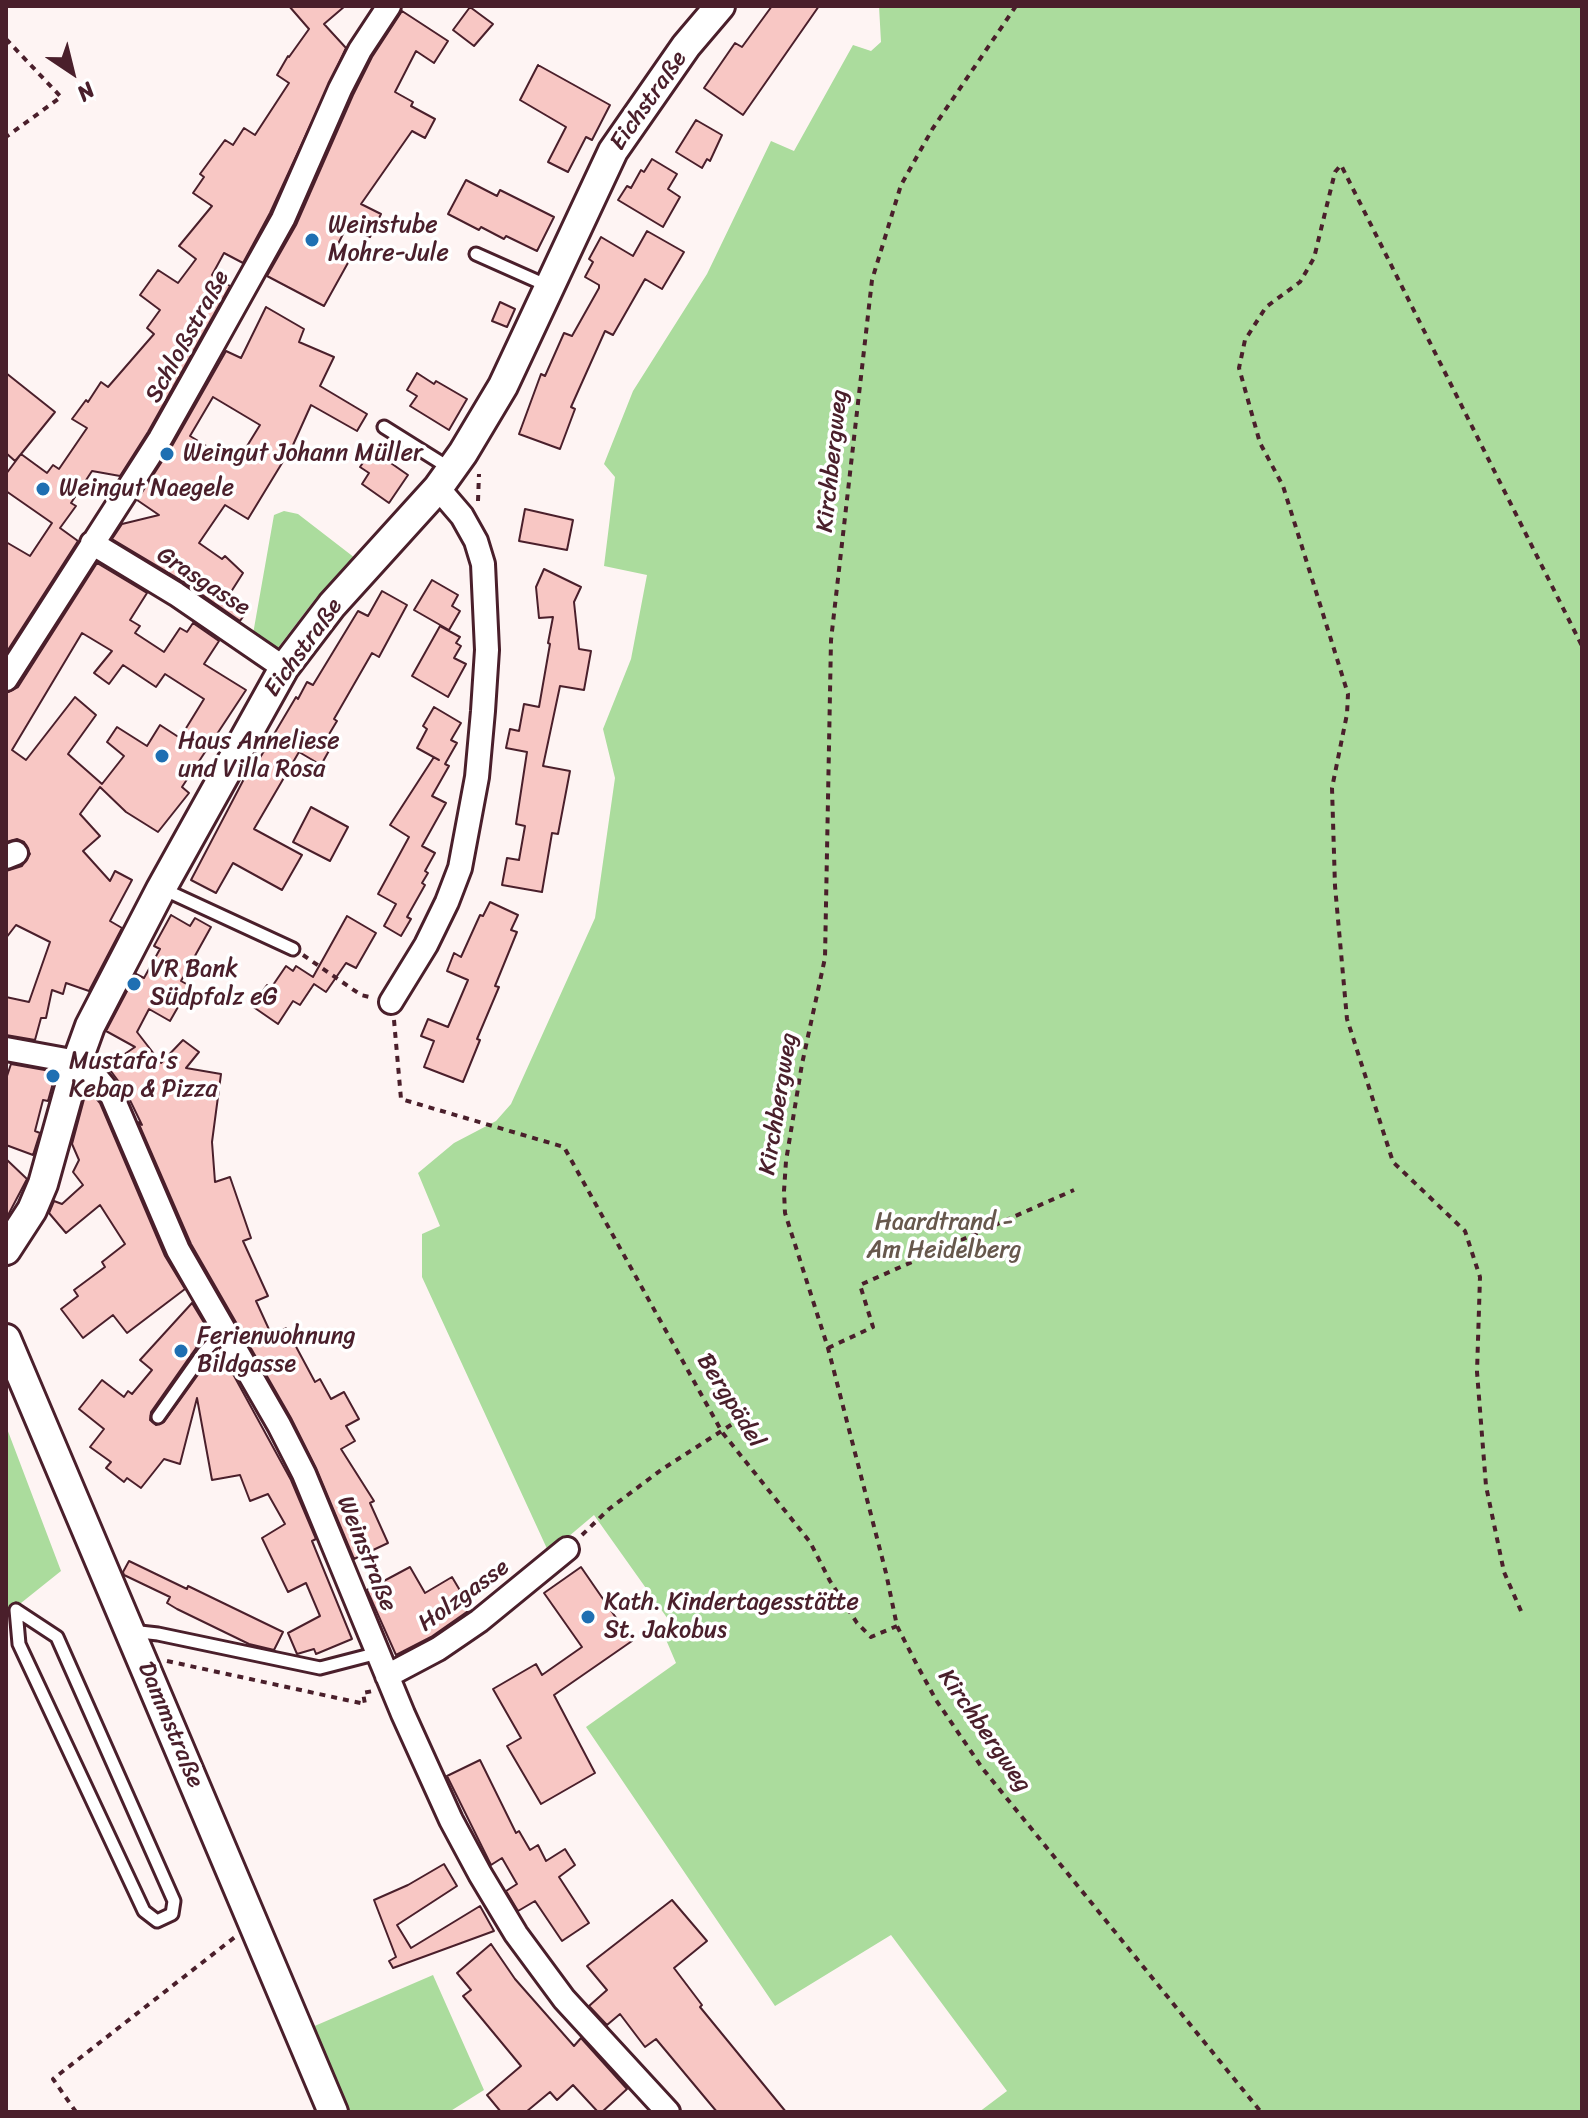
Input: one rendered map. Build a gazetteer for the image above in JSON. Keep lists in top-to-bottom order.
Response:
{
  "streets": {
    "street": [
      "Eichstraße",
      "Schloßstraße",
      "Grasgasse",
      "Weinstraße",
      "Holzgasse",
      "Dammstraße"
    ],
    "path": ["Kirchbergweg", "Bergpädel"]
  },
  "crossings": [
    ["Eichstraße", "Grasgasse"],
    ["Eichstraße", "Weinstraße"],
    ["Schloßstraße", "Grasgasse"],
    ["Kirchbergweg", "Bergpädel"],
    ["Weinstraße", "Holzgasse"]
  ],
  "parks": ["Haardtrand - Am Heidelberg"],
  "places": [
    "Weinstube Mohre-Jule",
    "Weingut Johann Müller",
    "Weingut Naegele",
    "Haus Anneliese und Villa Rosa",
    "VR Bank Südpfalz eG",
    "Mustafa's Kebap & Pizza",
    "Ferienwohnung Bildgasse",
    "Kath. Kindertagesstätte St. Jakobus"
  ],
  "north": "bottom right"
}
